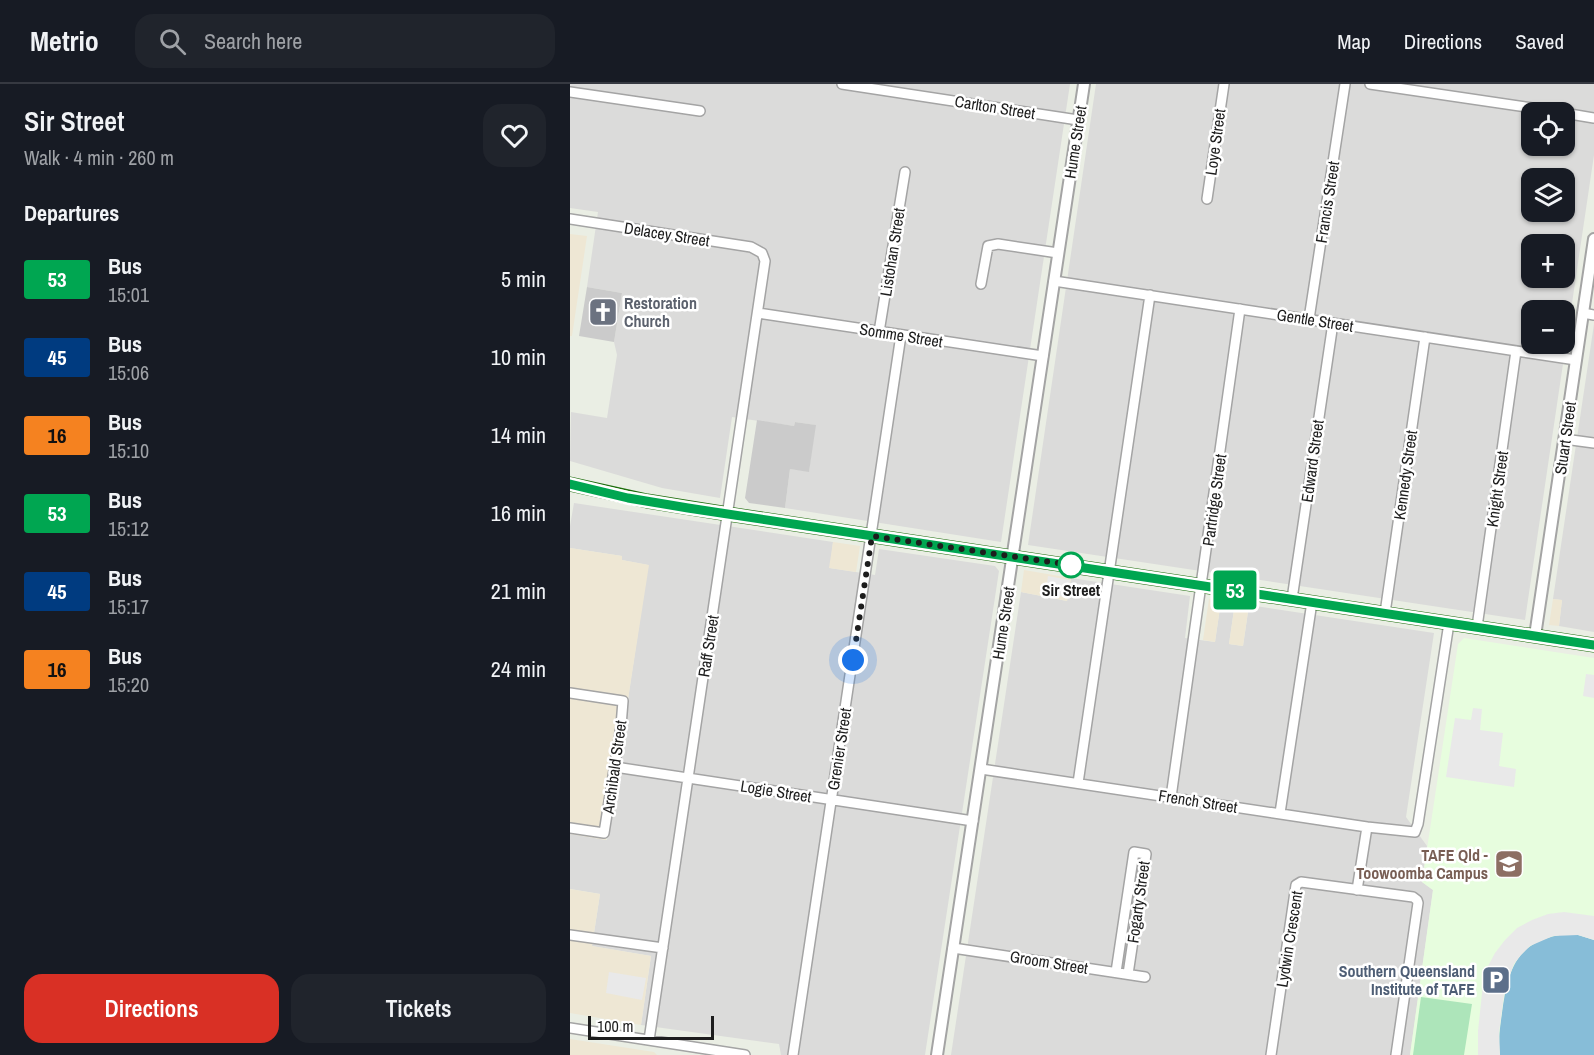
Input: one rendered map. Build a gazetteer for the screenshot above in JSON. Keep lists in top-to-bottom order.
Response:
{
  "streets": {
    "street": [
      "Carlton Street",
      "Hume Street",
      "Loye Street",
      "Francis Street",
      "Delacey Street",
      "Listohan Street",
      "Gentle Street",
      "Somme Street",
      "Stuart Street",
      "Edward Street",
      "Kennedy Street",
      "Knight Street",
      "Partridge Street",
      "Raff Street",
      "Grenier Street",
      "Archibald Street",
      "Logie Street",
      "French Street",
      "Fogarty Street",
      "Lydwin Crescent",
      "Groom Street"
    ]
  },
  "crossings": [
    ["Carlton Street", "Hume Street"],
    ["Hume Street", "Gentle Street"],
    ["Hume Street", "Somme Street"],
    ["Hume Street", "Logie Street"],
    ["Hume Street", "French Street"],
    ["Hume Street", "Groom Street"],
    ["Francis Street", "Gentle Street"],
    ["Delacey Street", "Raff Street"],
    ["Listohan Street", "Somme Street"],
    ["Gentle Street", "Stuart Street"],
    ["Gentle Street", "Edward Street"],
    ["Gentle Street", "Kennedy Street"],
    ["Gentle Street", "Knight Street"],
    ["Gentle Street", "Partridge Street"],
    ["Somme Street", "Raff Street"],
    ["Somme Street", "Grenier Street"],
    ["Partridge Street", "French Street"],
    ["Raff Street", "Logie Street"],
    ["Grenier Street", "Logie Street"],
    ["Archibald Street", "Logie Street"],
    ["Fogarty Street", "Groom Street"]
  ],
  "places": {
    "church": ["Restoration Church"],
    "other": ["Sir Street"],
    "school or university": ["TAFE Qld - Toowoomba Campus"],
    "parking": ["Southern Queensland Institute of TAFE"]
  },
  "lines": ["bus line 53"],
  "scale_bar": "100 m",
  "page": {
    "header": "Metrio",
    "search": "Search here",
    "nav": ["Map", "Directions", "Saved"],
    "heading": [
      ["Sir Street", "Walk · 4 min · 260 m"],
      "Departures"
    ],
    "on_map": "53",
    "map_buttons": ["+", "−"],
    "list": [
      {
        "mark": "53",
        "name": "Bus",
        "note": "15:01",
        "value": "5 min"
      },
      {
        "mark": "45",
        "name": "Bus",
        "note": "15:06",
        "value": "10 min"
      },
      {
        "mark": "16",
        "name": "Bus",
        "note": "15:10",
        "value": "14 min"
      },
      {
        "mark": "53",
        "name": "Bus",
        "note": "15:12",
        "value": "16 min"
      },
      {
        "mark": "45",
        "name": "Bus",
        "note": "15:17",
        "value": "21 min"
      },
      {
        "mark": "16",
        "name": "Bus",
        "note": "15:20",
        "value": "24 min"
      }
    ],
    "buttons": ["Directions", "Tickets"],
    "scale": "100 m"
  }
}
